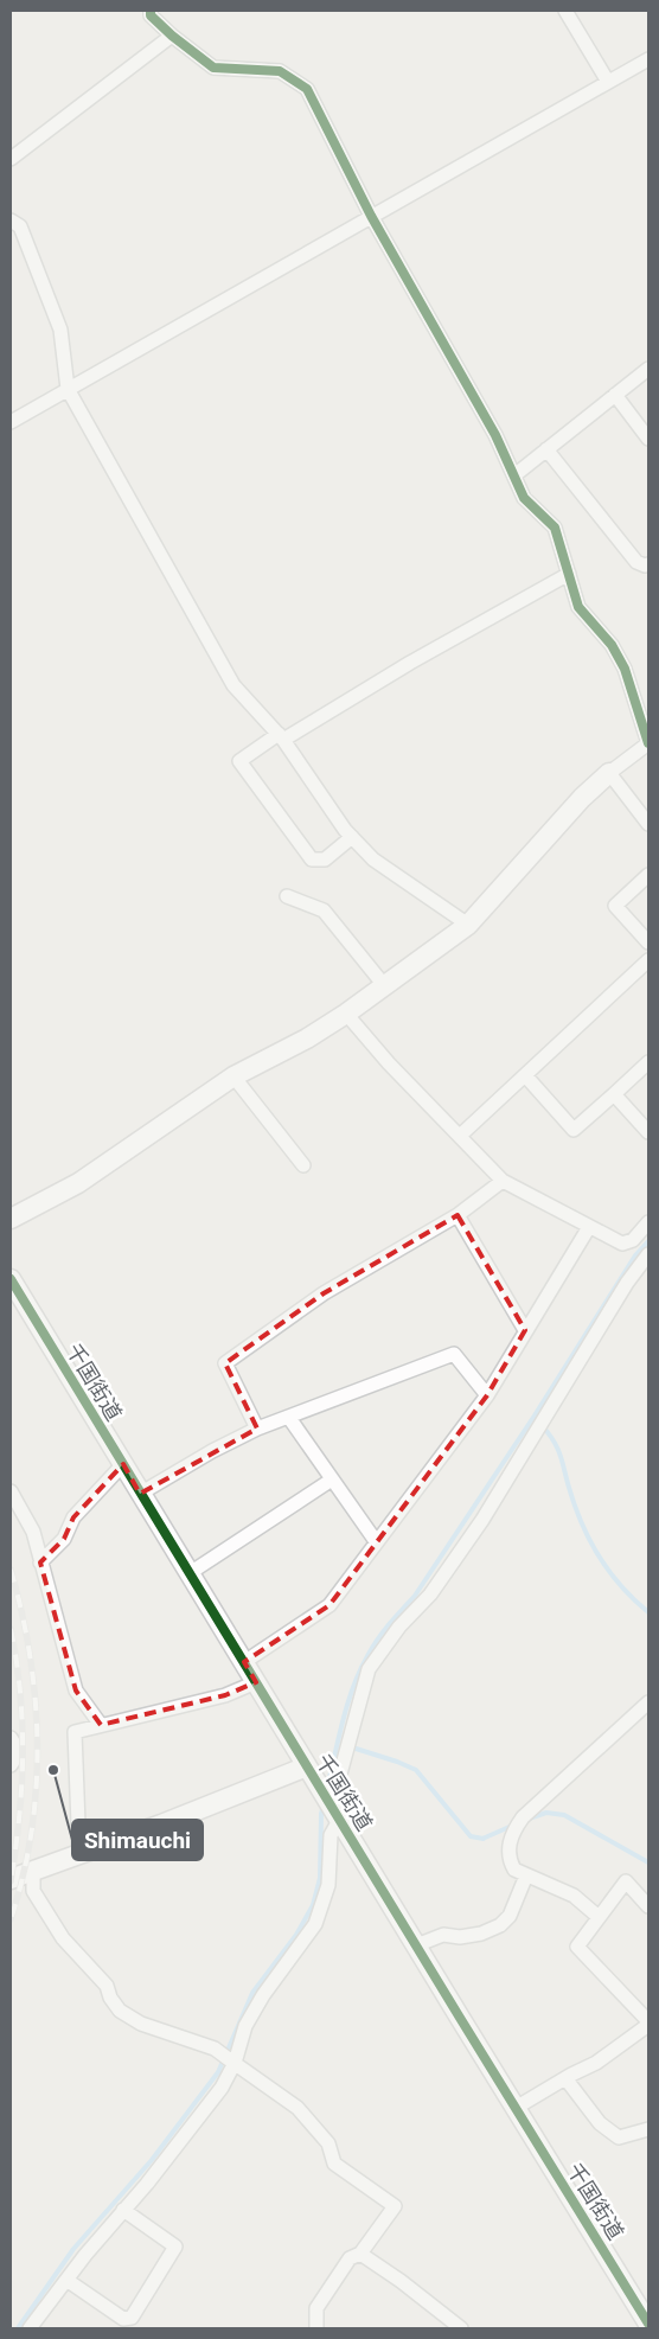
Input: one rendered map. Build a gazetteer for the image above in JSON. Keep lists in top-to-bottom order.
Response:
{
  "streets": {
    "street": ["千国街道"]
  },
  "places": ["Shimauchi"]
}
